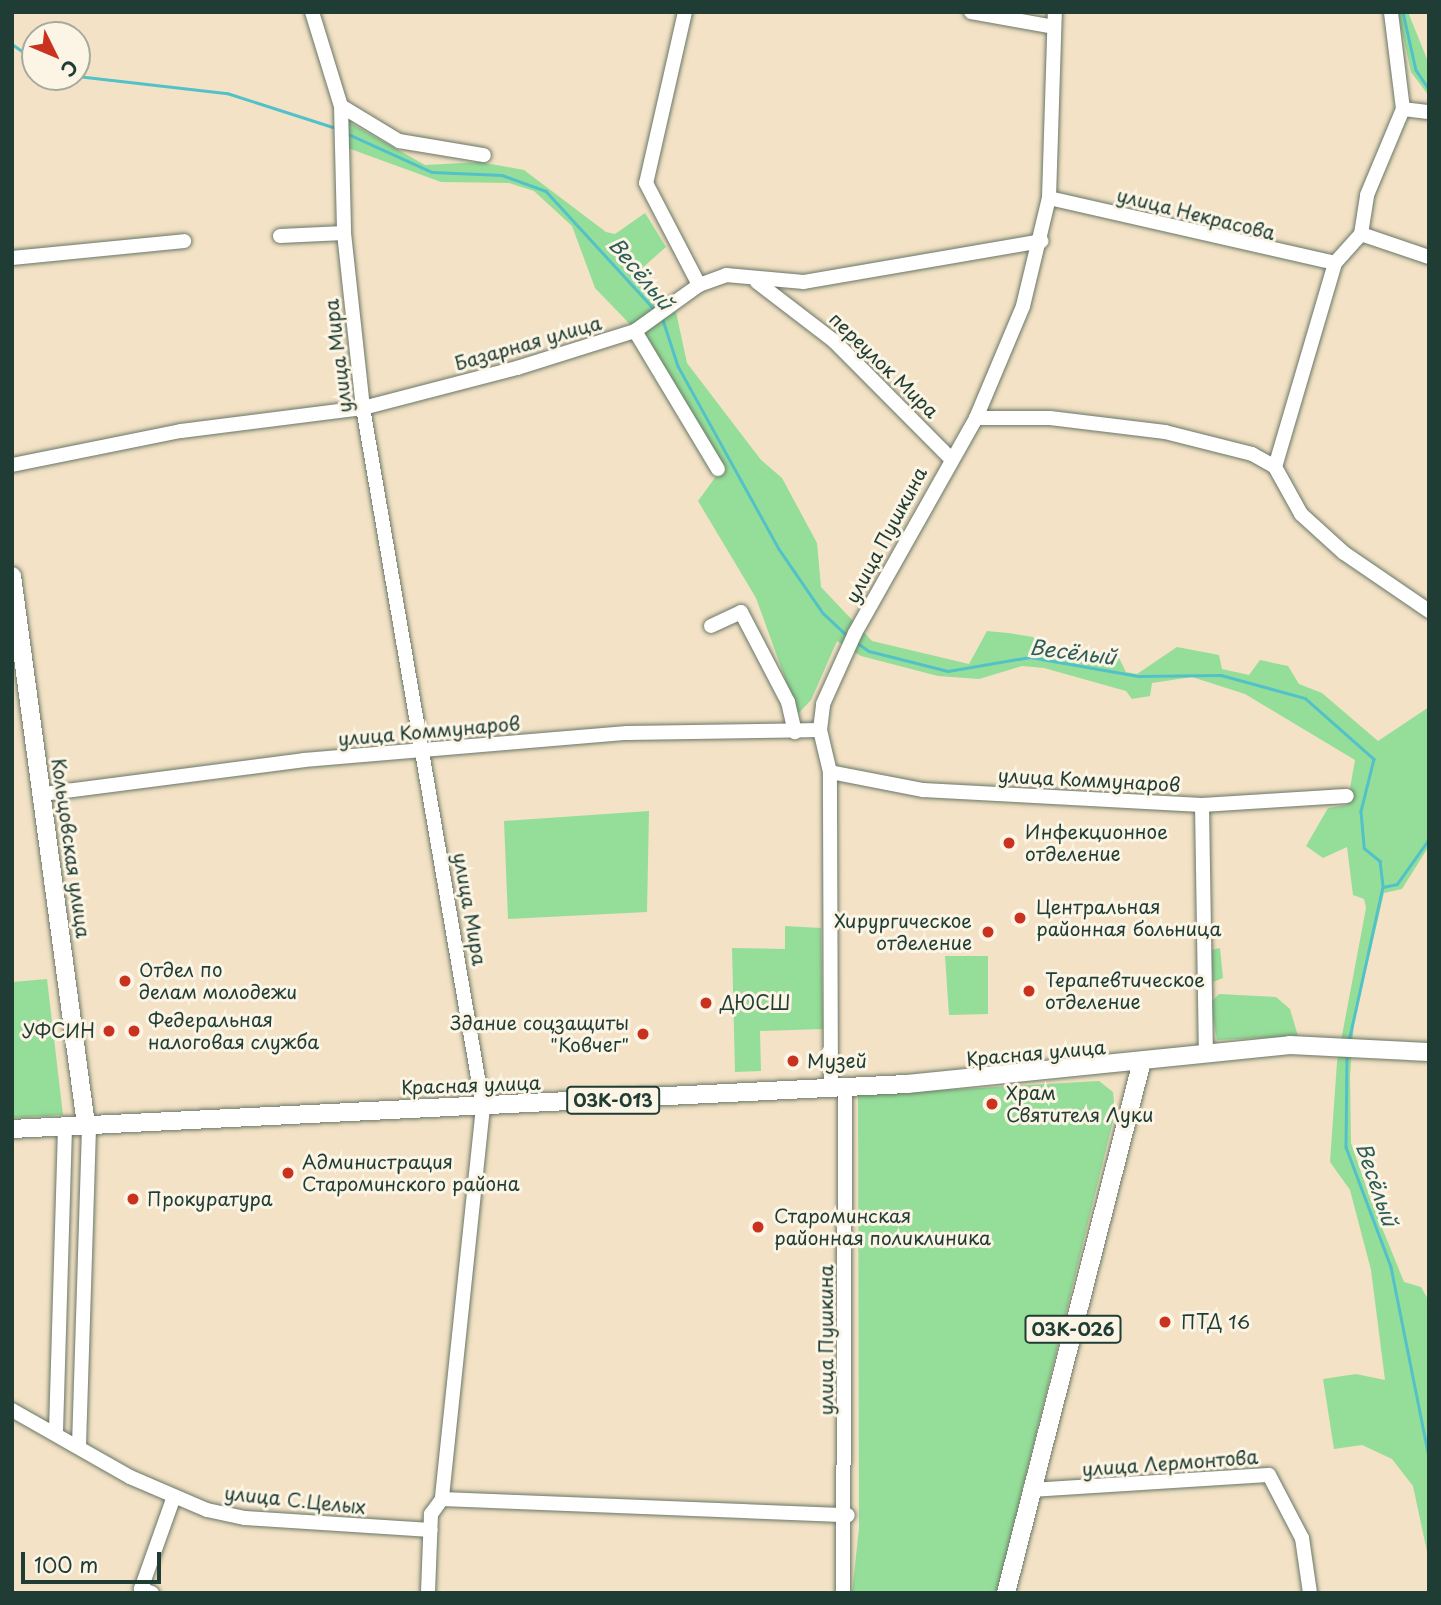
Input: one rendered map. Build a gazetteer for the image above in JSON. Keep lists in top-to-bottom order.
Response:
{
  "streets": {
    "main road": [
      "Кольцовская улица",
      "Красная улица",
      "03К-013",
      "03К-026"
    ],
    "street": [
      "улица Некрасова",
      "Базарная улица",
      "улица Мира",
      "переулок Мира",
      "улица Пушкина",
      "улица Коммунаров",
      "улица Лермонтова",
      "улица С.Целых"
    ]
  },
  "crossings": [
    ["улица Некрасова", "улица Пушкина"],
    ["Базарная улица", "улица Мира"],
    ["Базарная улица", "переулок Мира"],
    ["Базарная улица", "улица Пушкина"],
    ["улица Мира", "улица Коммунаров"],
    ["улица Мира", "Красная улица"],
    ["улица Мира", "улица С.Целых"],
    ["переулок Мира", "улица Пушкина"],
    ["улица Пушкина", "улица Коммунаров"],
    ["улица Пушкина", "Красная улица"],
    ["улица Коммунаров", "Кольцовская улица"],
    ["Кольцовская улица", "Красная улица"],
    ["Кольцовская улица", "улица С.Целых"],
    ["Красная улица", "03К-026"],
    ["03К-026", "улица Лермонтова"]
  ],
  "water": ["Весёлый"],
  "places": [
    "Инфекционное отделение",
    "Центральная районная больница",
    "Хирургическое отделение",
    "Отдел по делам молодежи",
    "Терапевтическое отделение",
    "ДЮСШ",
    "УФСИН",
    "Федеральная налоговая служба",
    "Здание соцзащиты \"Ковчег\"",
    "Музей",
    "Храм Святителя Луки",
    "Администрация Староминского района",
    "Прокуратура",
    "Староминская районная поликлиника",
    "ПТД 16"
  ],
  "scale_bar": "100 m",
  "north": "bottom right"
}
